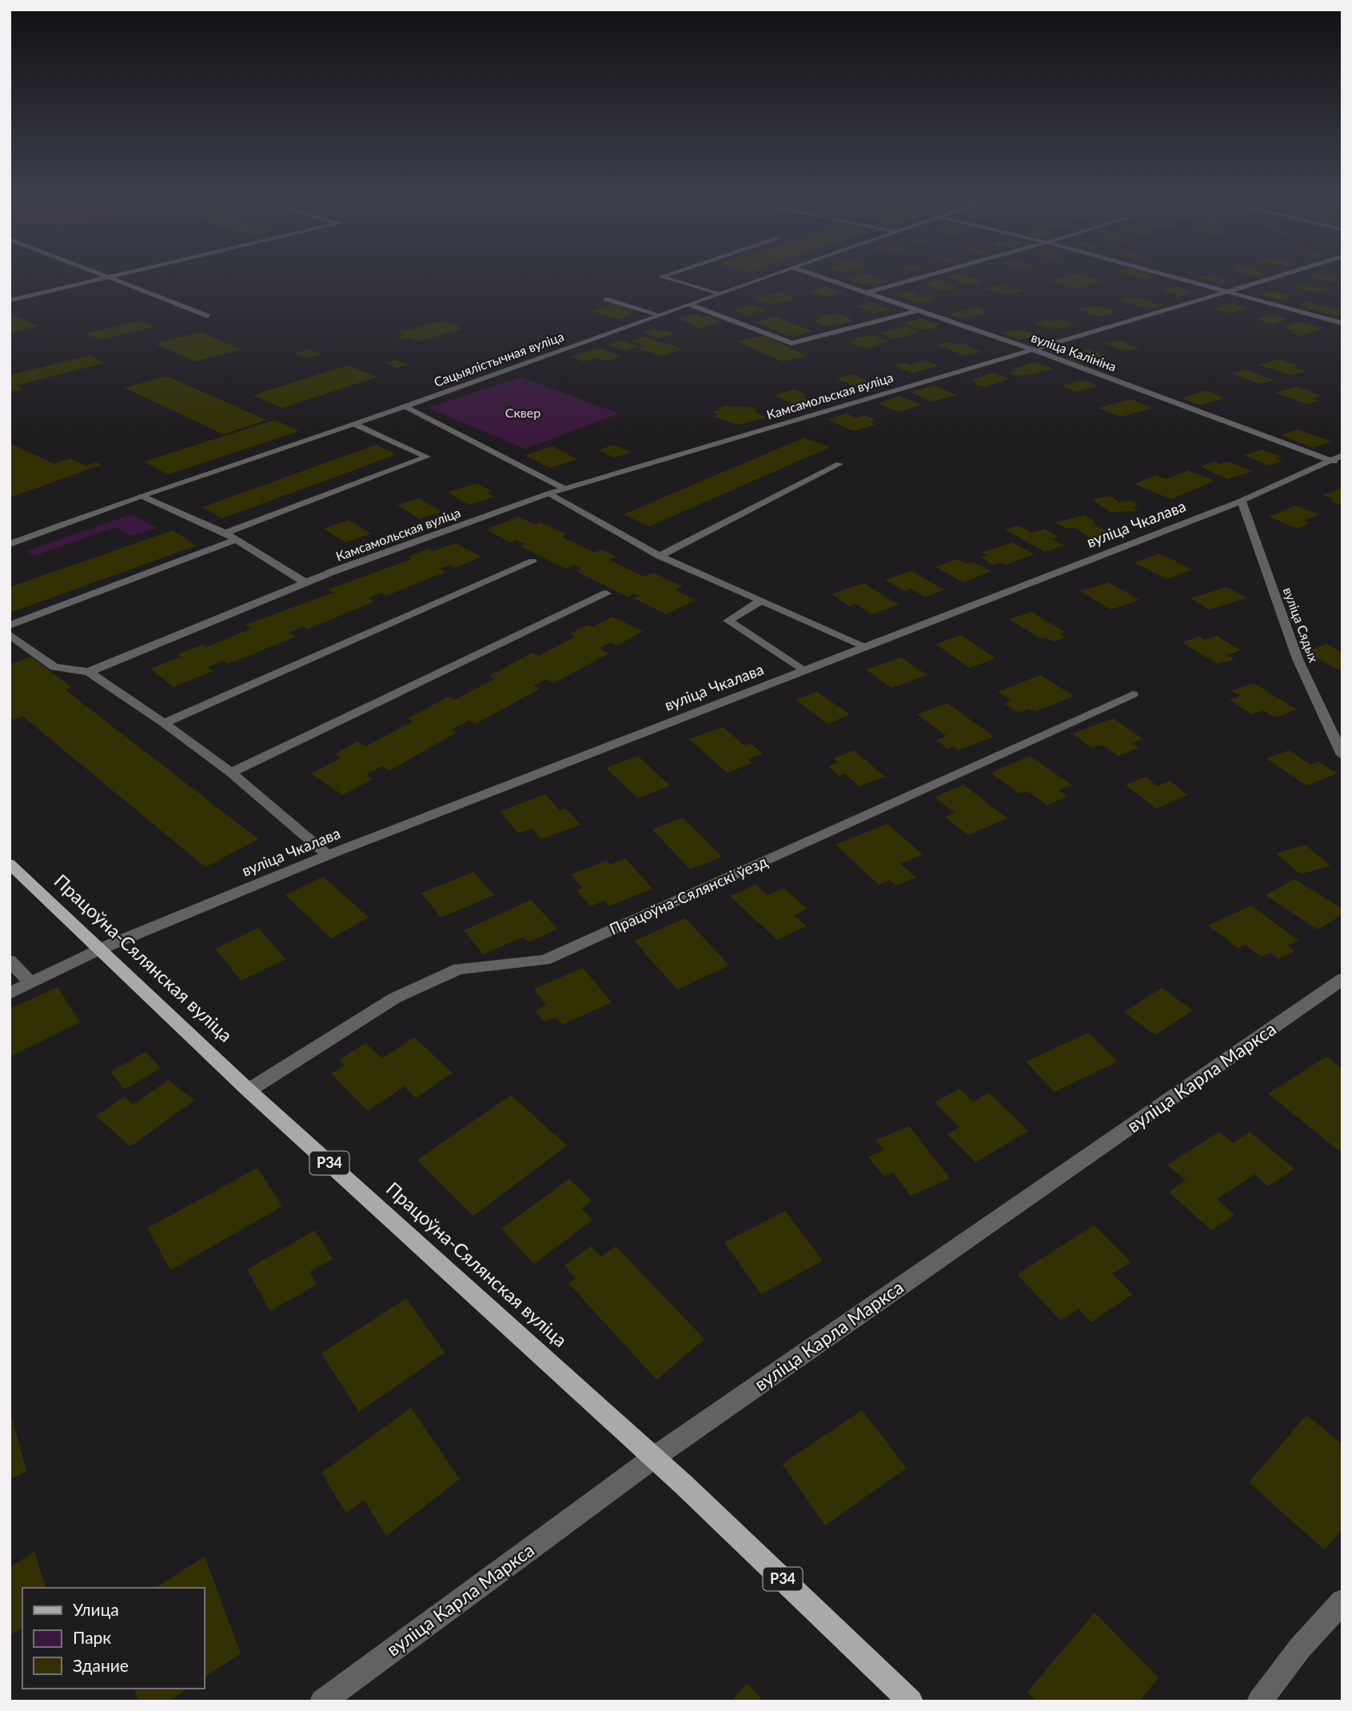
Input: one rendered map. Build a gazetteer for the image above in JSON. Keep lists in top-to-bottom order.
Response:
{
  "streets": {
    "main road": ["Працоўна-Сялянская вуліца", "Р34"],
    "street": [
      "вуліца Калініна",
      "Сацыялістычная вуліца",
      "Камсамольская вуліца",
      "вуліца Чкалава",
      "вуліца Сядых",
      "Працоўна-Сялянскі ўезд",
      "вуліца Карла Маркса"
    ]
  },
  "crossings": [
    ["вуліца Калініна", "Камсамольская вуліца"],
    ["вуліца Калініна", "вуліца Чкалава"],
    ["вуліца Чкалава", "вуліца Сядых"],
    ["вуліца Чкалава", "Працоўна-Сялянская вуліца"],
    ["Працоўна-Сялянскі ўезд", "Працоўна-Сялянская вуліца"],
    ["Працоўна-Сялянская вуліца", "вуліца Карла Маркса"]
  ],
  "parks": ["Сквер"],
  "legend": ["Улица", "Парк", "Здание"]
}
